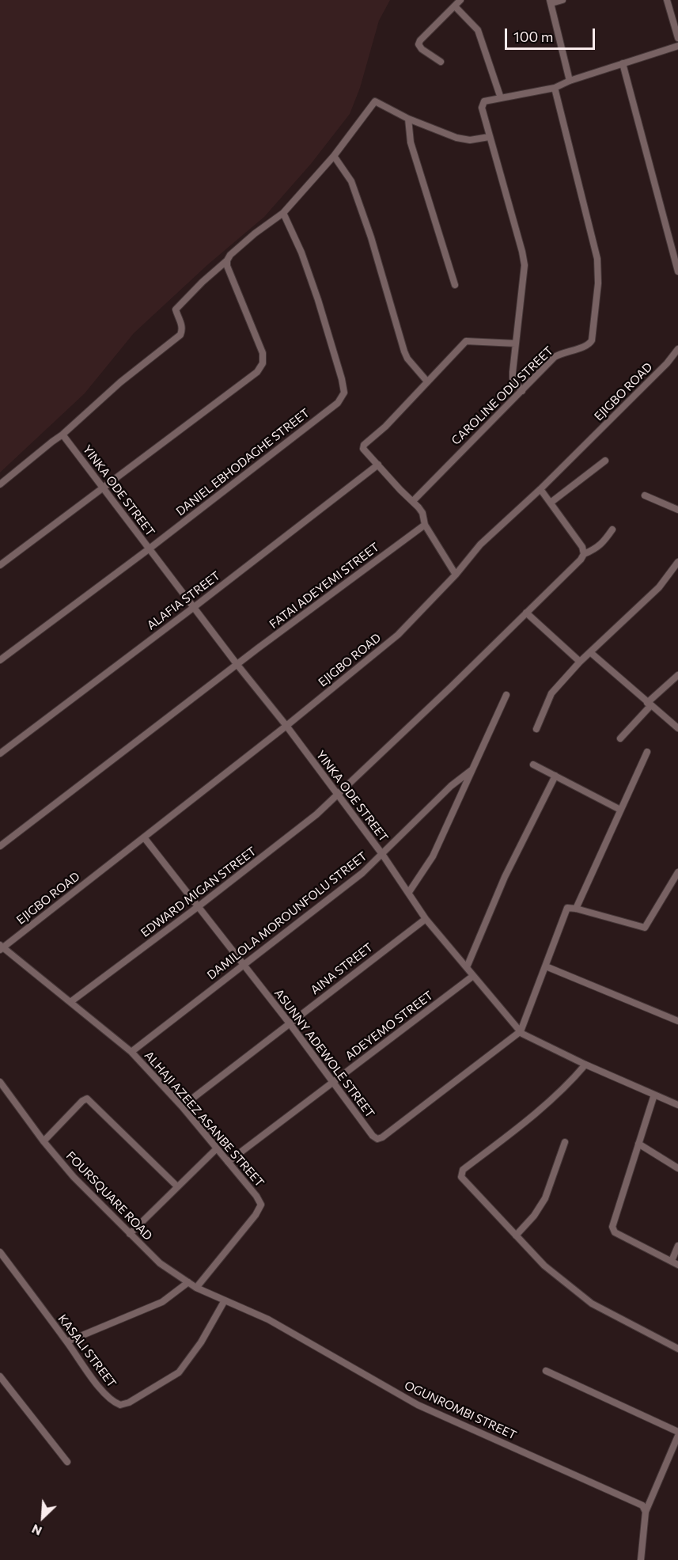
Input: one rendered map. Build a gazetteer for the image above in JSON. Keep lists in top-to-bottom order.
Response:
{
  "streets": {
    "street": [
      "EJIGBO ROAD",
      "CAROLINE ODU STREET",
      "DANIEL EBHODAGHE STREET",
      "YINKA ODE STREET",
      "FATAI ADEYEMI STREET",
      "ALAFIA STREET",
      "EDWARD MIGAN STREET",
      "DAMILOLA MOROUNFOLU STREET",
      "AINA STREET",
      "ADEYEMO STREET",
      "ASUNNY ADEWOLE STREET",
      "ALHAJI AZEEZ ASANBE STREET",
      "FOURSQUARE ROAD",
      "KASALI STREET",
      "OGUNROMBI STREET"
    ]
  },
  "crossings": [
    ["EJIGBO ROAD", "YINKA ODE STREET"],
    ["EJIGBO ROAD", "ASUNNY ADEWOLE STREET"],
    ["EJIGBO ROAD", "ALHAJI AZEEZ ASANBE STREET"],
    ["DANIEL EBHODAGHE STREET", "YINKA ODE STREET"],
    ["YINKA ODE STREET", "FATAI ADEYEMI STREET"],
    ["YINKA ODE STREET", "ALAFIA STREET"],
    ["YINKA ODE STREET", "EDWARD MIGAN STREET"],
    ["YINKA ODE STREET", "DAMILOLA MOROUNFOLU STREET"],
    ["YINKA ODE STREET", "AINA STREET"],
    ["YINKA ODE STREET", "ADEYEMO STREET"],
    ["YINKA ODE STREET", "ASUNNY ADEWOLE STREET"],
    ["EDWARD MIGAN STREET", "ASUNNY ADEWOLE STREET"],
    ["EDWARD MIGAN STREET", "ALHAJI AZEEZ ASANBE STREET"],
    ["DAMILOLA MOROUNFOLU STREET", "ASUNNY ADEWOLE STREET"],
    ["DAMILOLA MOROUNFOLU STREET", "ALHAJI AZEEZ ASANBE STREET"],
    ["AINA STREET", "ASUNNY ADEWOLE STREET"],
    ["AINA STREET", "ALHAJI AZEEZ ASANBE STREET"],
    ["ADEYEMO STREET", "ASUNNY ADEWOLE STREET"],
    ["ADEYEMO STREET", "ALHAJI AZEEZ ASANBE STREET"],
    ["ALHAJI AZEEZ ASANBE STREET", "FOURSQUARE ROAD"],
    ["FOURSQUARE ROAD", "KASALI STREET"],
    ["FOURSQUARE ROAD", "OGUNROMBI STREET"],
    ["KASALI STREET", "OGUNROMBI STREET"]
  ],
  "scale_bar": "100 m",
  "north": "bottom left"
}
